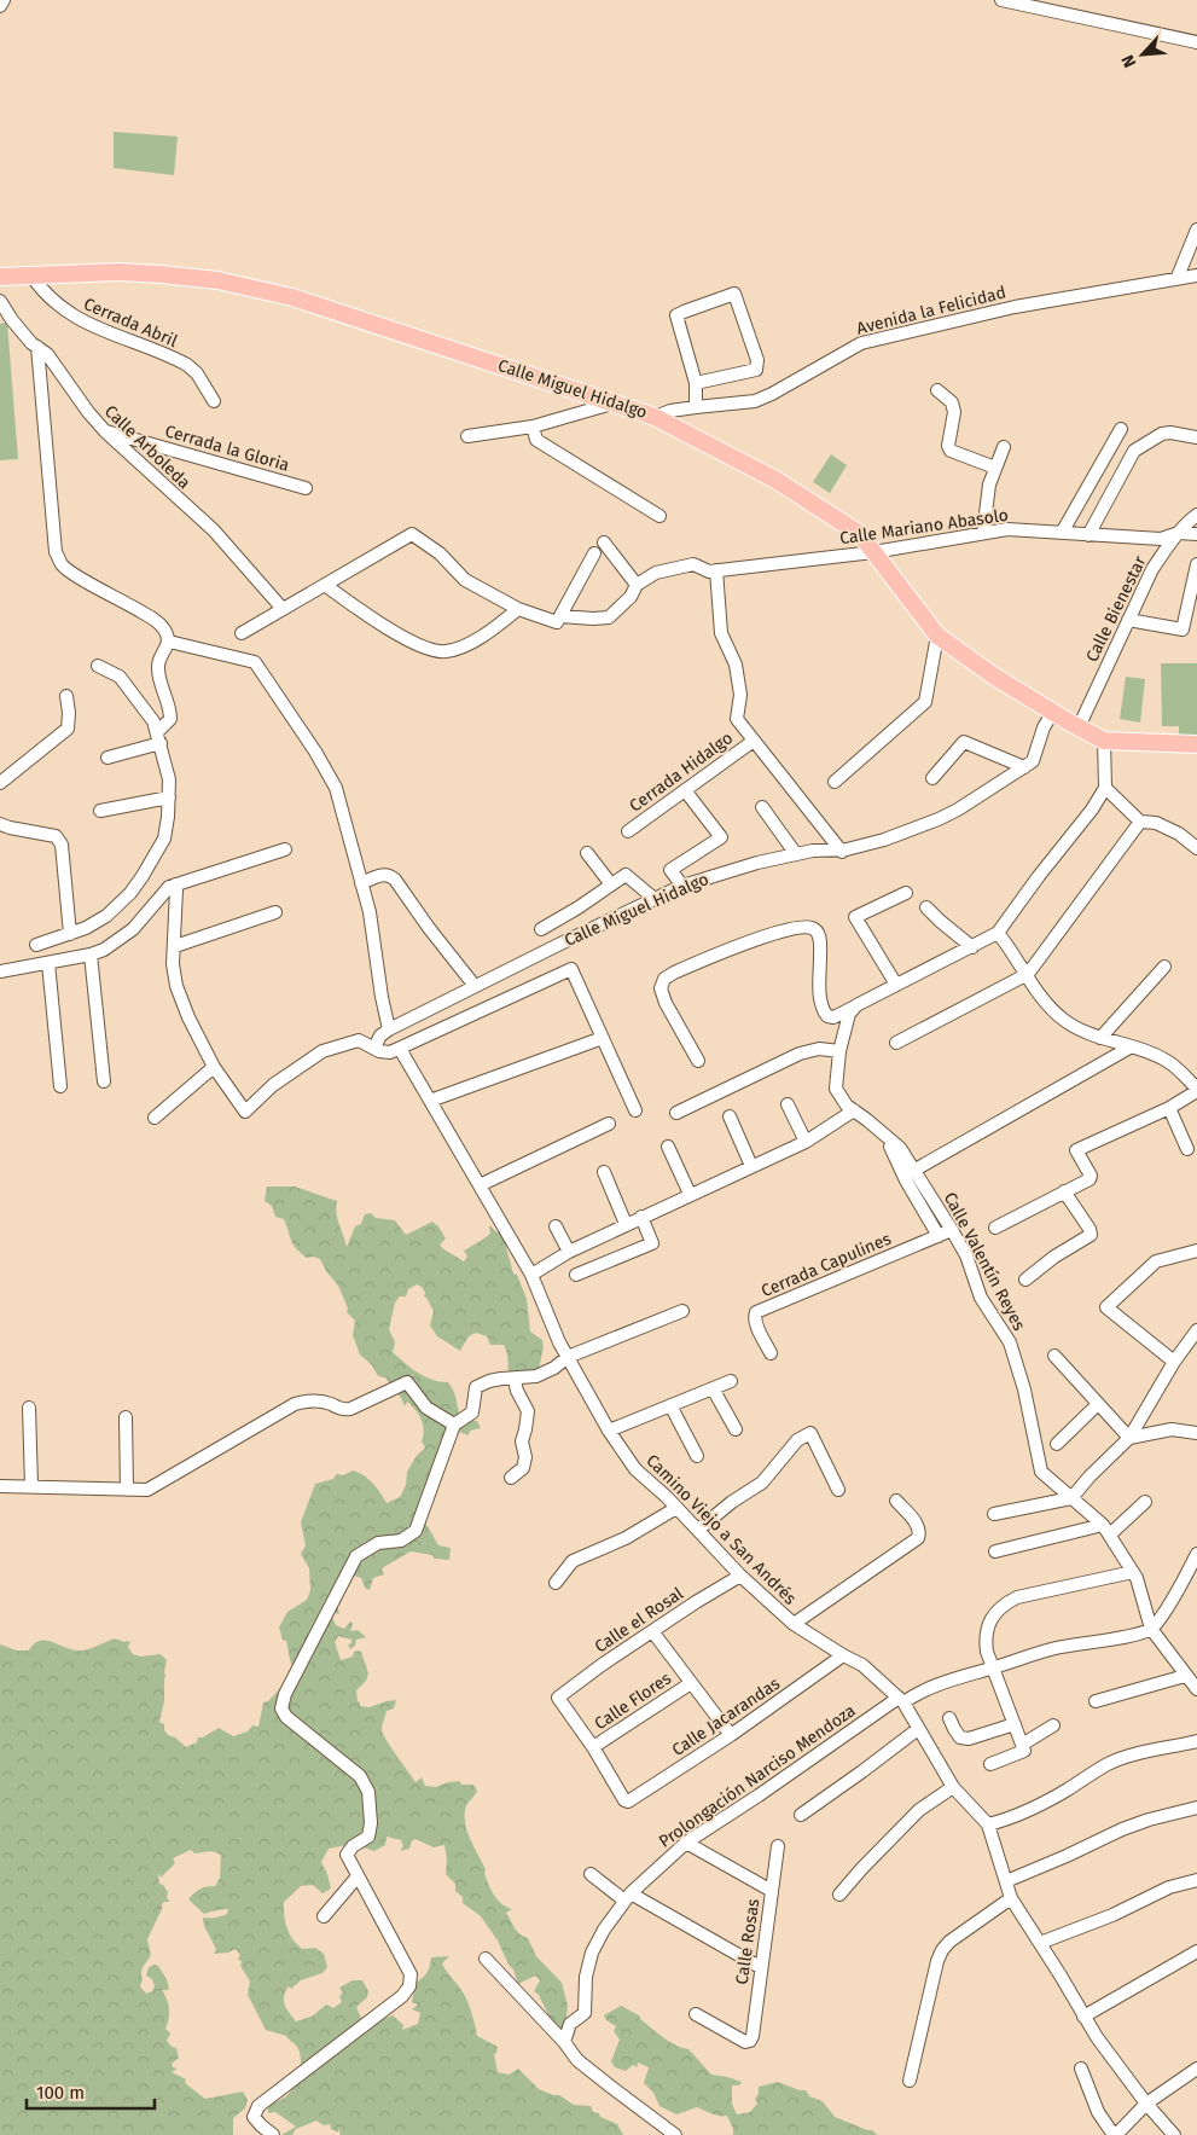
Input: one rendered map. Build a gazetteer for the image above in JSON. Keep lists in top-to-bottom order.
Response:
{
  "streets": {
    "main road": ["Calle Miguel Hidalgo"],
    "street": [
      "Avenida la Felicidad",
      "Cerrada Abril",
      "Calle Arboleda",
      "Cerrada la Gloria",
      "Calle Mariano Abasolo",
      "Calle Bienestar",
      "Cerrada Hidalgo",
      "Calle Valentín Reyes",
      "Cerrada Capulines",
      "Camino Viejo a San Andrés",
      "Calle el Rosal",
      "Calle Flores",
      "Calle Jacarandas",
      "Prolongación Narciso Mendoza",
      "Calle Rosas"
    ]
  },
  "crossings": [
    ["Avenida la Felicidad", "Calle Miguel Hidalgo"],
    ["Cerrada Abril", "Calle Miguel Hidalgo"],
    ["Calle Miguel Hidalgo", "Calle Mariano Abasolo"],
    ["Calle Miguel Hidalgo", "Calle Bienestar"],
    ["Calle Arboleda", "Cerrada la Gloria"],
    ["Calle Mariano Abasolo", "Calle Bienestar"],
    ["Calle Valentín Reyes", "Cerrada Capulines"],
    ["Calle Valentín Reyes", "Prolongación Narciso Mendoza"],
    ["Camino Viejo a San Andrés", "Calle el Rosal"],
    ["Camino Viejo a San Andrés", "Calle Jacarandas"],
    ["Camino Viejo a San Andrés", "Prolongación Narciso Mendoza"],
    ["Calle el Rosal", "Calle Flores"],
    ["Calle el Rosal", "Calle Jacarandas"],
    ["Calle Flores", "Calle Jacarandas"]
  ],
  "scale_bar": "100 m",
  "north": "bottom left"
}
